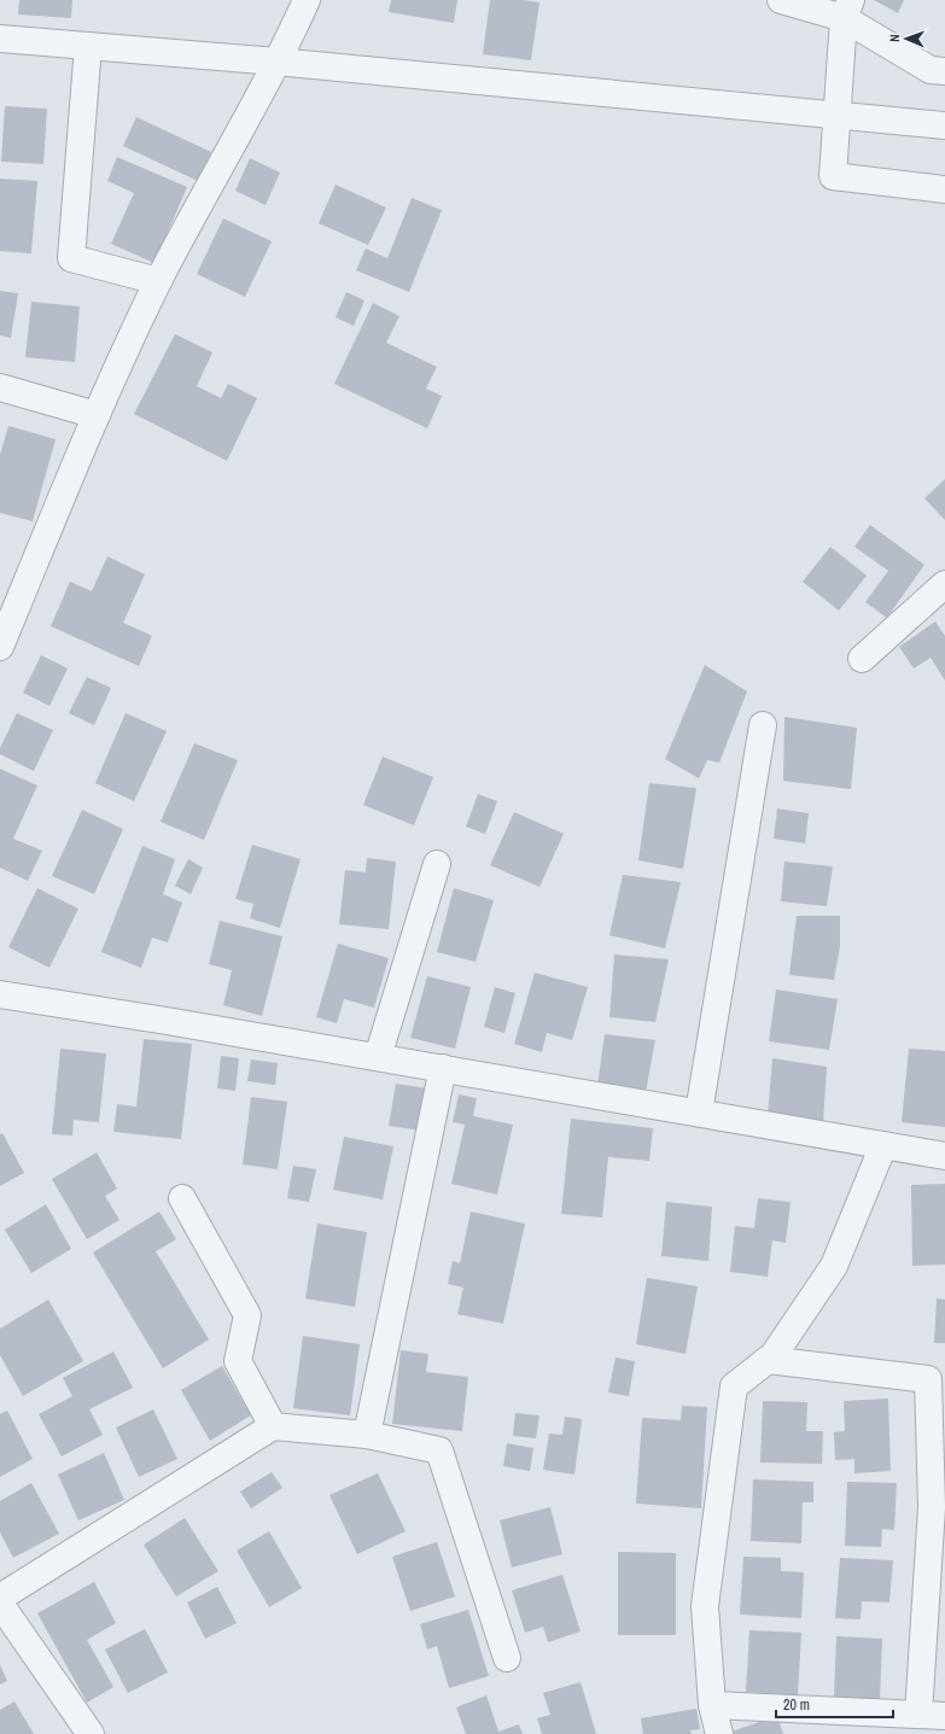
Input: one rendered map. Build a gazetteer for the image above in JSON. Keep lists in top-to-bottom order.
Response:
{
  "scale_bar": "20 m",
  "north": "left"
}
